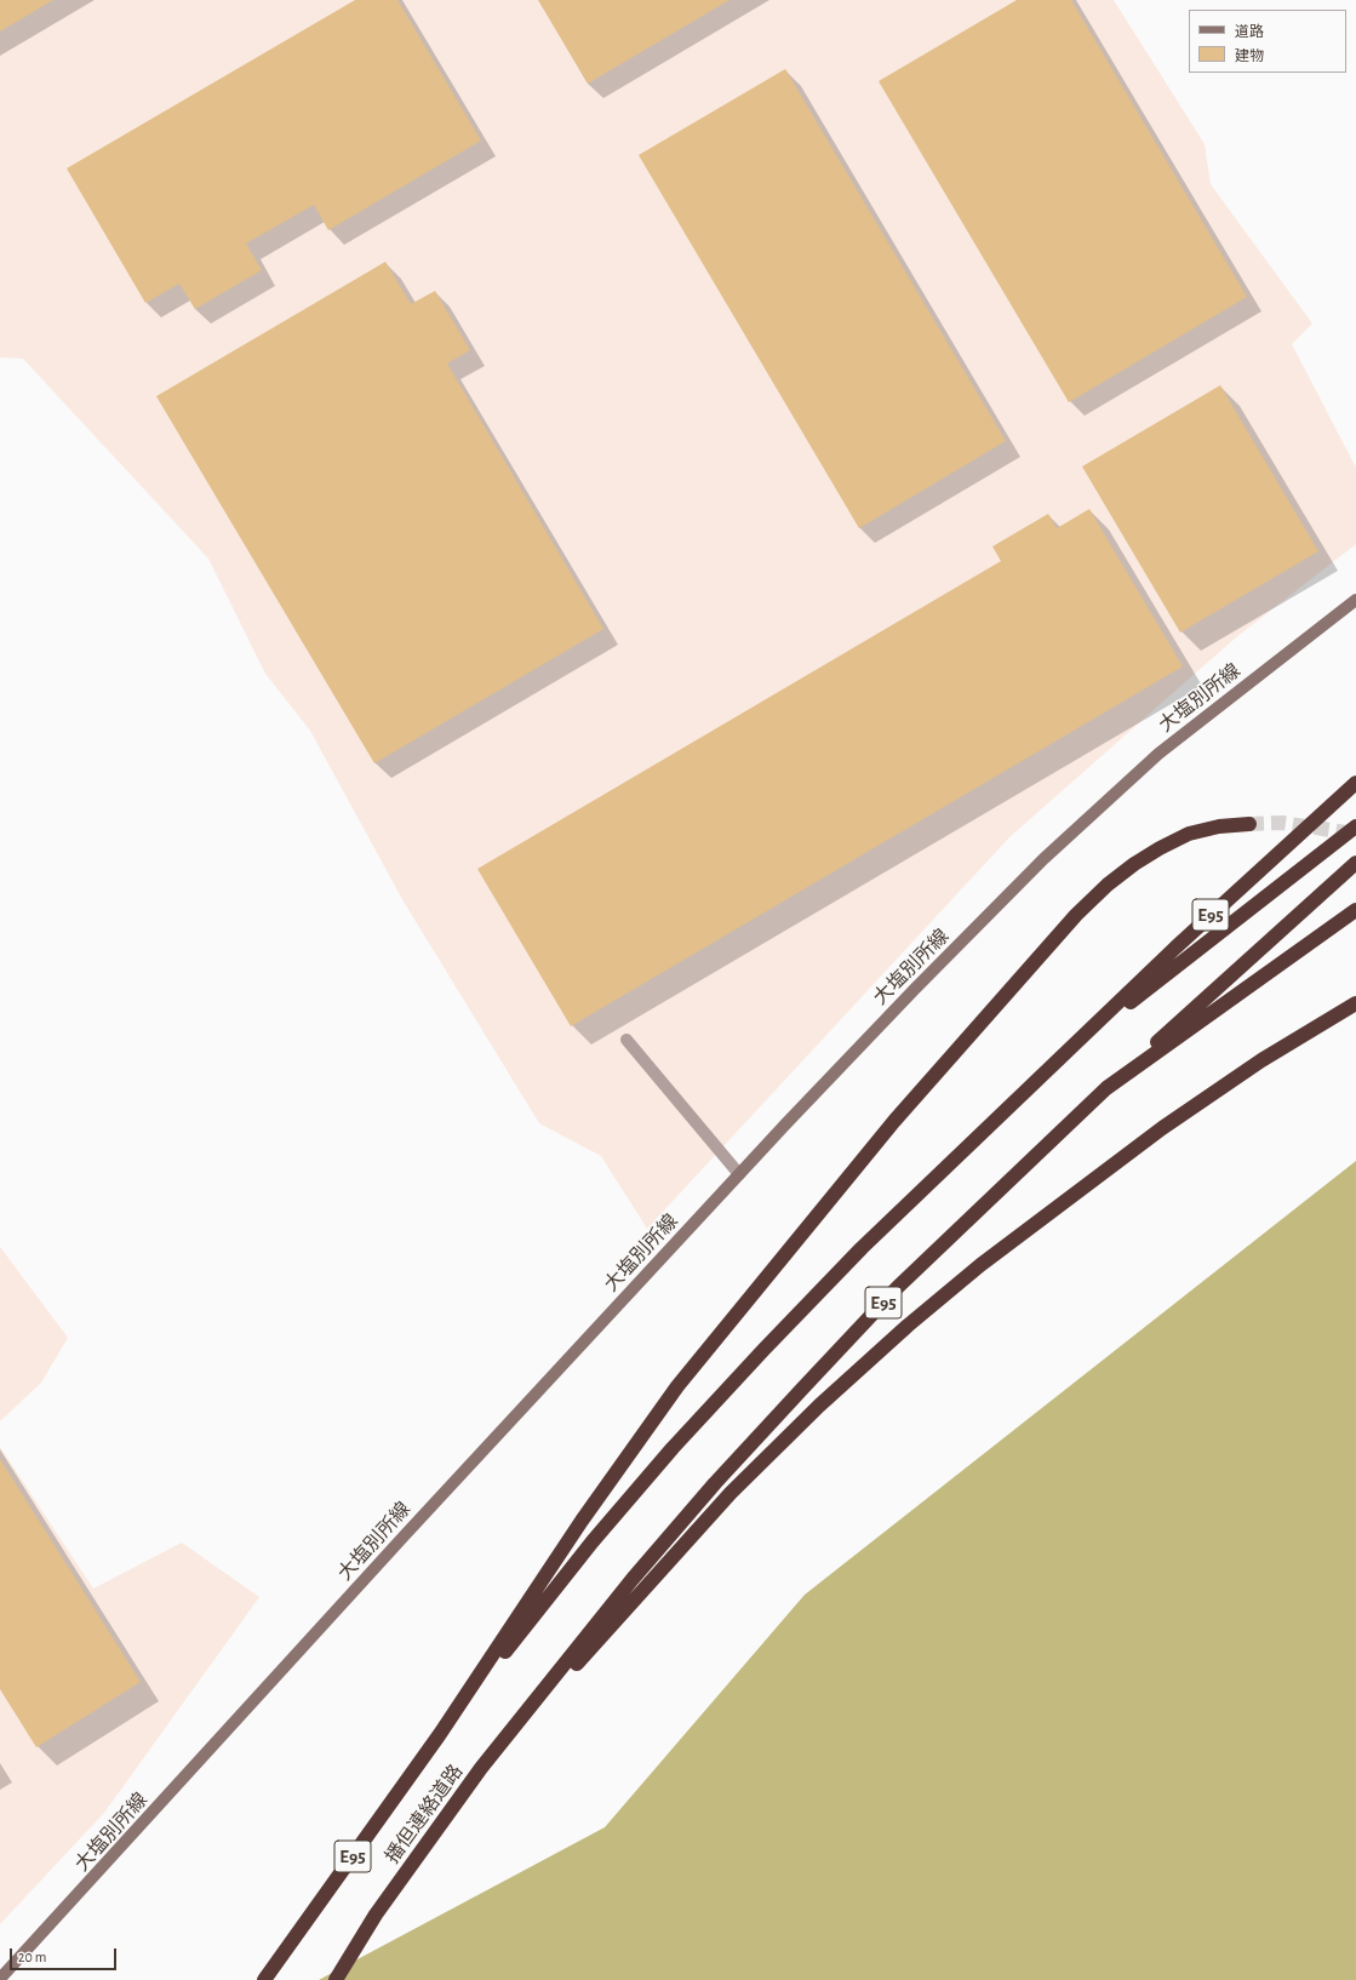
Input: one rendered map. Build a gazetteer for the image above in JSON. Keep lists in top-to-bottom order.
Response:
{
  "streets": {
    "highway": ["E95", "播但連絡道路"],
    "main road": ["大塩別所線"]
  },
  "crossings": [
    ["E95", "播但連絡道路"]
  ],
  "legend": ["道路", "建物"],
  "scale_bar": "20 m"
}
